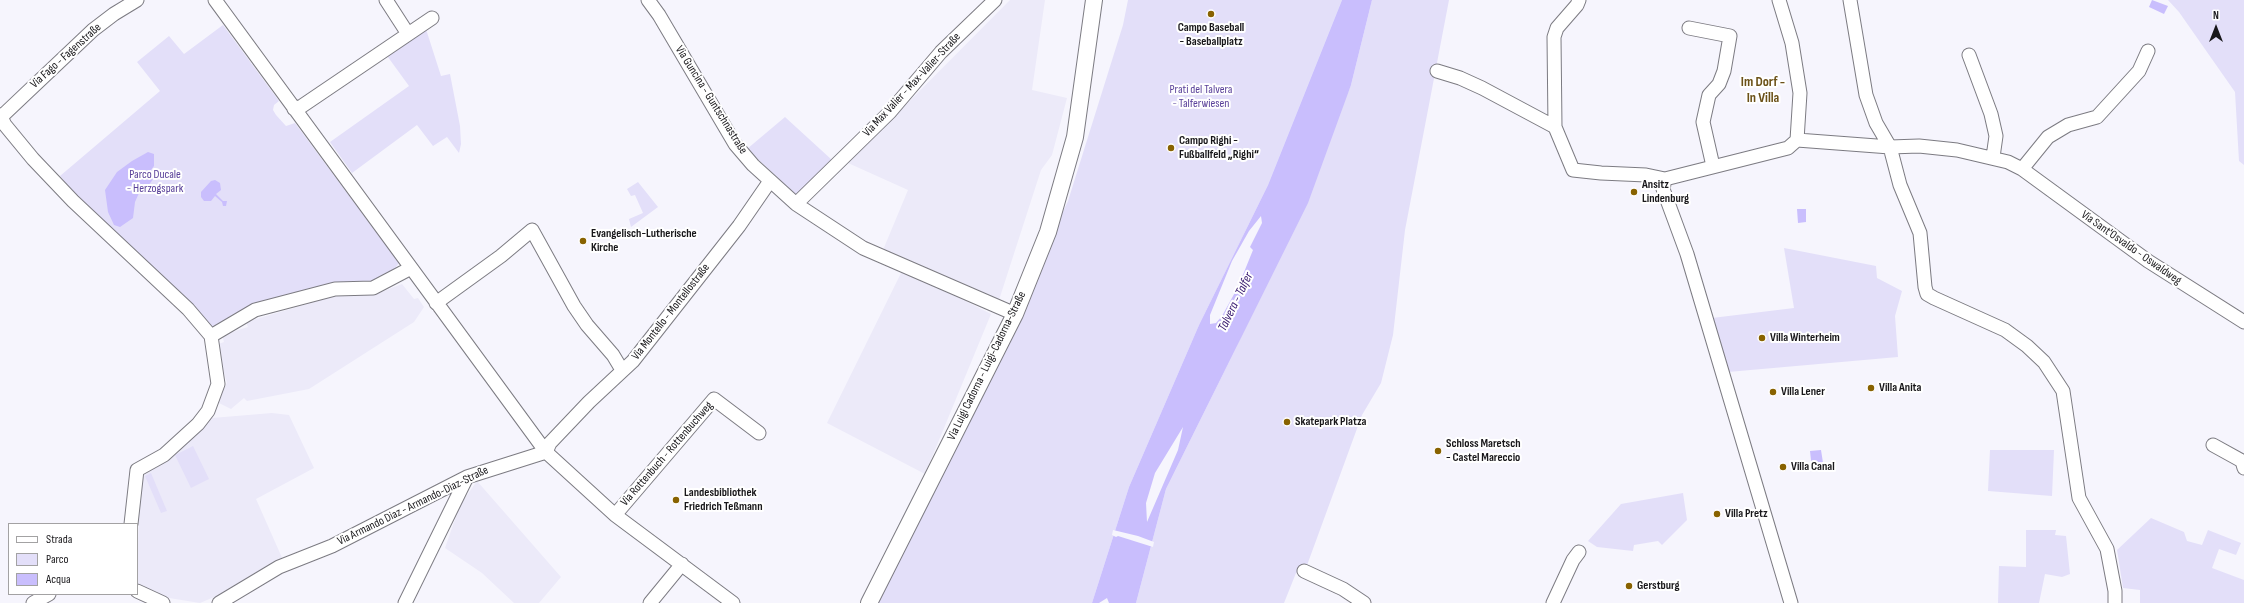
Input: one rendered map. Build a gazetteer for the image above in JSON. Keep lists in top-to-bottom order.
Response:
{
  "streets": {
    "main road": ["Via Luigi Cadorna - Luigi-Cadorna-Straße"],
    "street": [
      "Via Fago - Fagenstraße",
      "Via Max Valier - Max-Valier-Straße",
      "Via Guncina - Guntschnastraße",
      "Via Sant'Osvaldo - Oswaldweg",
      "Via Montello - Montellostraße",
      "Via Rottenbuch - Rottenbuchweg",
      "Via Armando Diaz - Armando-Diaz-Straße"
    ]
  },
  "crossings": [
    ["Via Max Valier - Max-Valier-Straße", "Via Guncina - Guntschnastraße"],
    ["Via Guncina - Guntschnastraße", "Via Montello - Montellostraße"],
    ["Via Guncina - Guntschnastraße", "Via Luigi Cadorna - Luigi-Cadorna-Straße"],
    ["Via Montello - Montellostraße", "Via Armando Diaz - Armando-Diaz-Straße"]
  ],
  "districts": ["Im Dorf - In Villa"],
  "water": ["Talvera - Talfer"],
  "parks": ["Prati del Talvera - Talferwiesen", "Parco Ducale - Herzogspark"],
  "places": [
    "Campo Baseball - Baseballplatz",
    "Campo Righi - Fußballfeld „Righi“",
    "Ansitz Lindenburg",
    "Evangelisch-Lutherische Kirche",
    "Villa Winterheim",
    "Villa Anita",
    "Villa Lener",
    "Skatepark Platza",
    "Schloss Maretsch - Castel Mareccio",
    "Villa Canal",
    "Landesbibliothek Friedrich Teßmann",
    "Villa Pretz",
    "Gerstburg"
  ],
  "legend": ["Strada", "Parco", "Acqua"],
  "north": "top"
}
